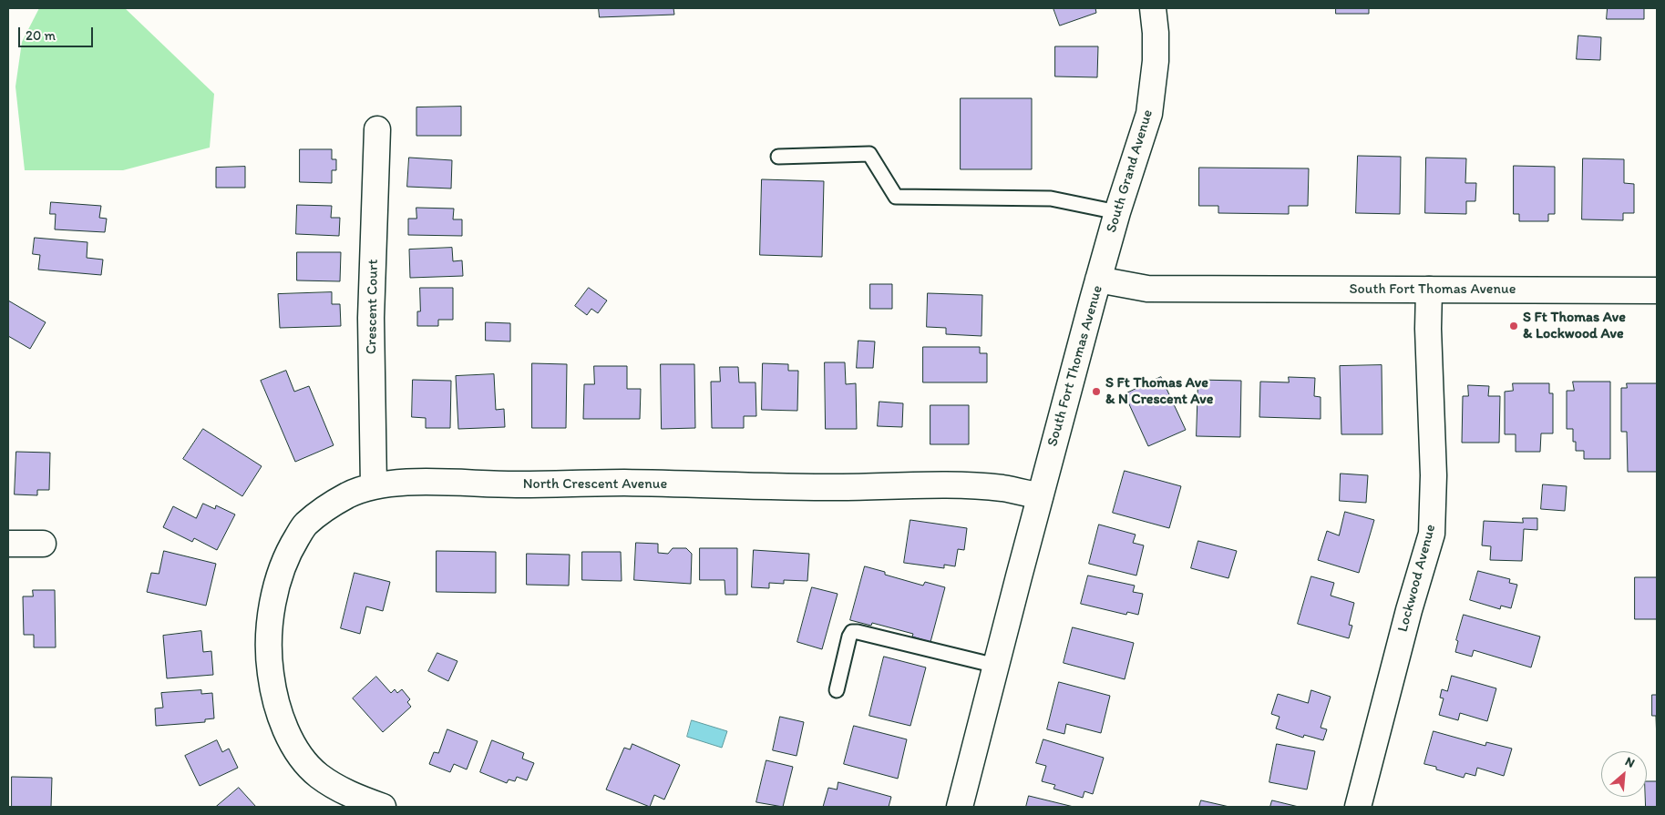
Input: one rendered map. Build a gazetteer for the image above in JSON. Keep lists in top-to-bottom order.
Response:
{
  "streets": {
    "street": [
      "South Grand Avenue",
      "South Fort Thomas Avenue",
      "Crescent Court",
      "North Crescent Avenue",
      "Lockwood Avenue"
    ]
  },
  "crossings": [
    ["South Grand Avenue", "South Fort Thomas Avenue"],
    ["South Fort Thomas Avenue", "North Crescent Avenue"],
    ["South Fort Thomas Avenue", "Lockwood Avenue"],
    ["Crescent Court", "North Crescent Avenue"]
  ],
  "places": ["S Ft Thomas Ave & Lockwood Ave", "S Ft Thomas Ave & N Crescent Ave"],
  "scale_bar": "20 m",
  "north": "top right"
}
